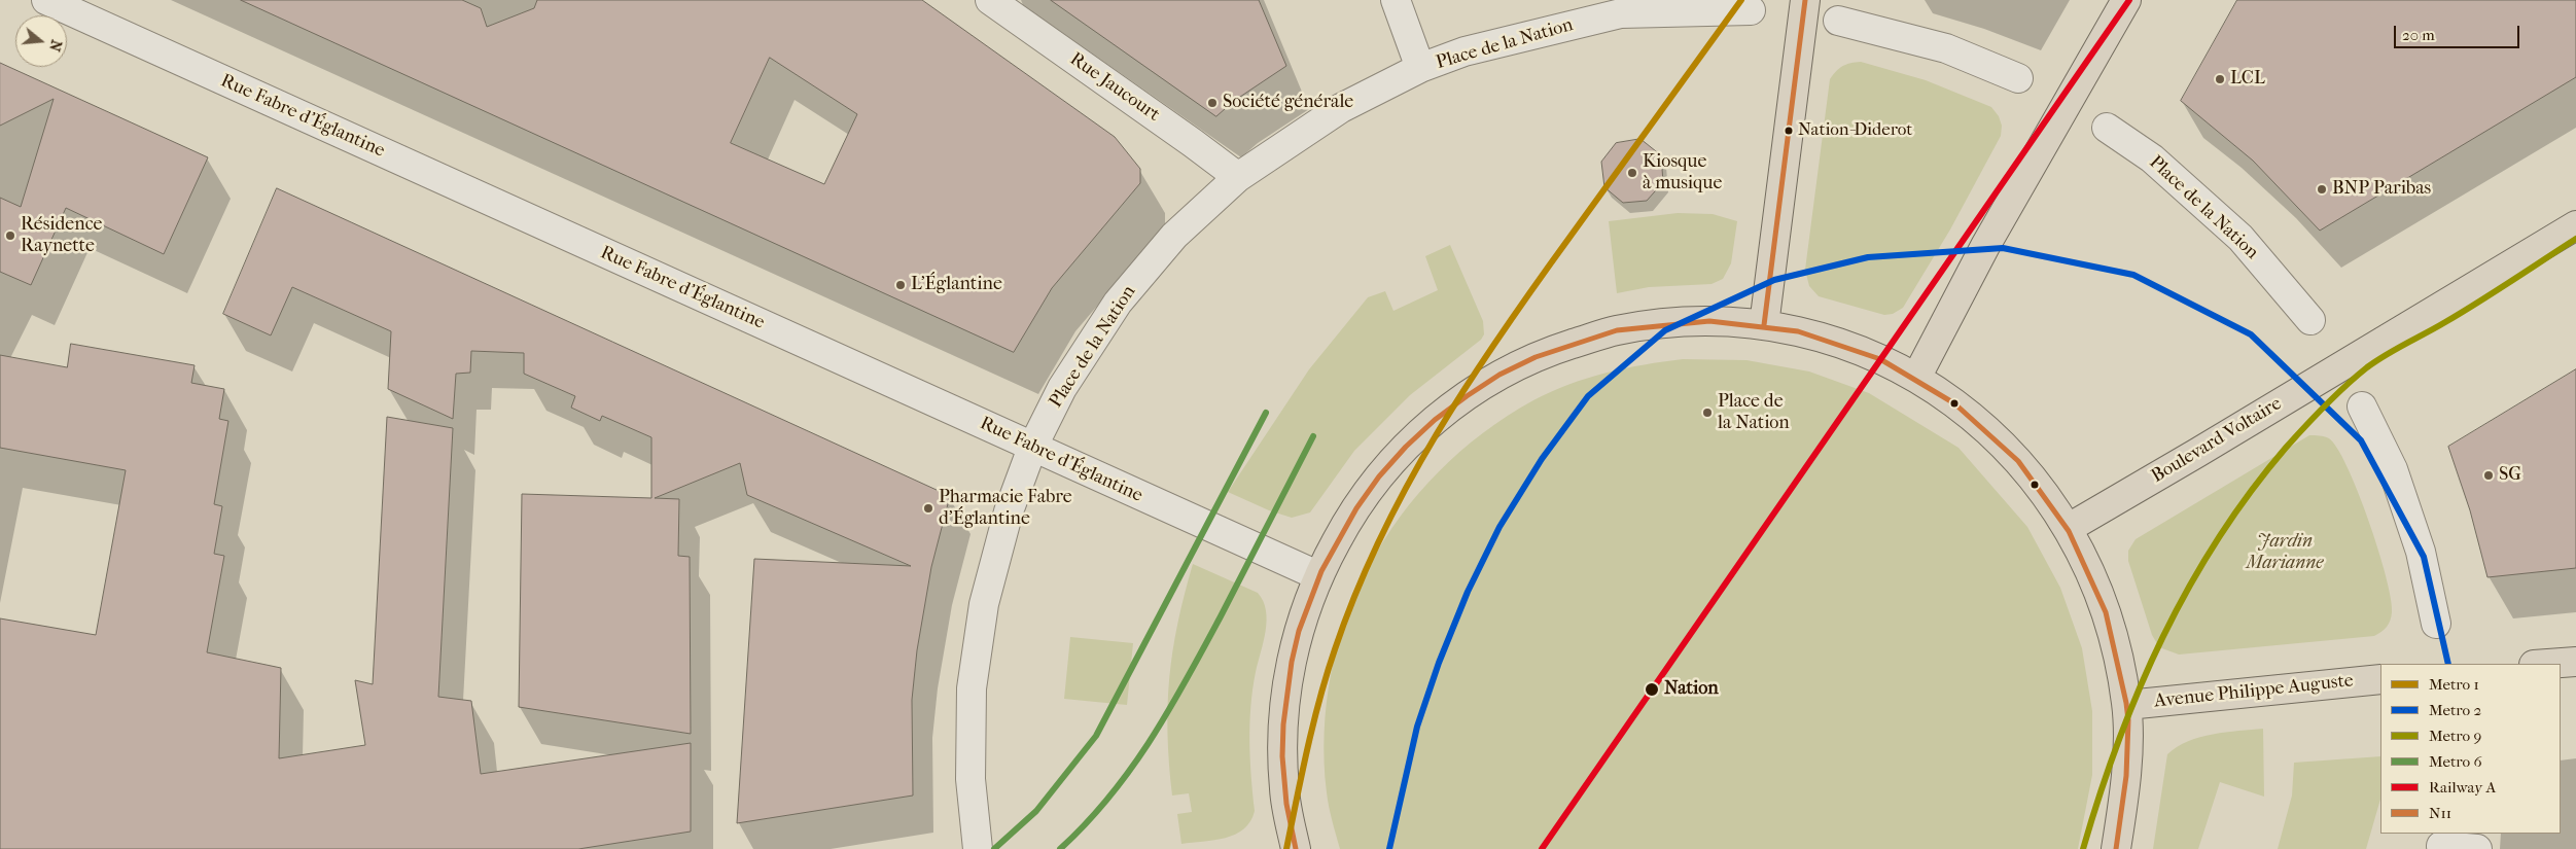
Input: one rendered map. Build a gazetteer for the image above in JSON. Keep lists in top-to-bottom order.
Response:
{
  "streets": {
    "main road": ["Boulevard Voltaire", "Avenue Philippe Auguste"],
    "street": ["Place de la Nation", "Rue Jaucourt", "Rue Fabre d'Églantine"]
  },
  "crossings": [
    ["Place de la Nation", "Rue Jaucourt"],
    ["Place de la Nation", "Rue Fabre d'Églantine"]
  ],
  "parks": ["Jardin Marianne"],
  "places": [
    "LCL",
    "Société générale",
    "Nation-Diderot",
    "Kiosque à musique",
    "BNP Paribas",
    "Résidence Raynette",
    "L'Églantine",
    "Place de la Nation",
    "SG",
    "Pharmacie Fabre d'Églantine",
    "Nation"
  ],
  "lines": [
    "metro line 1",
    "rail line A",
    "transit line N11",
    "metro line 9",
    "metro line 2",
    "metro line 6"
  ],
  "legend": [
    "Metro 1",
    "Metro 2",
    "Metro 9",
    "Metro 6",
    "Railway A",
    "N11"
  ],
  "scale_bar": "20 m",
  "north": "right"
}
